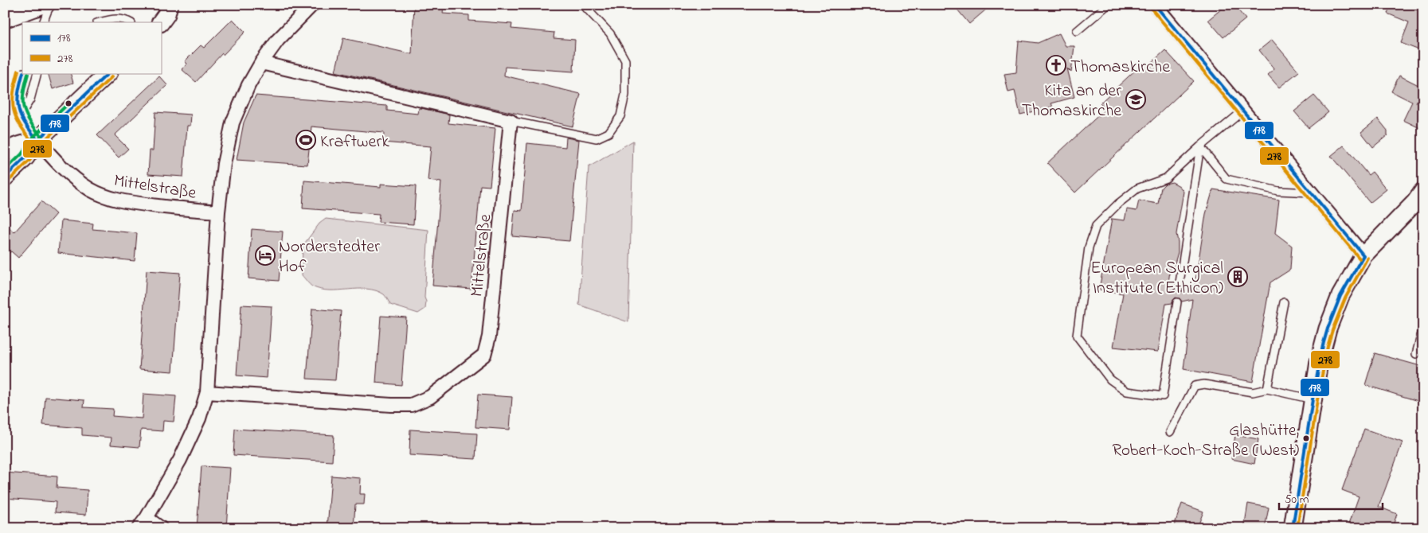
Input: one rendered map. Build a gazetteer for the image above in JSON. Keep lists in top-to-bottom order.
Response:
{
  "streets": {
    "street": ["Mittelstraße"]
  },
  "places": {
    "church": ["Thomaskirche"],
    "school or university": ["Kita an der Thomaskirche"],
    "sports": ["Kraftwerk"],
    "hotel": ["Norderstedter Hof"],
    "building": ["European Surgical Institute (Ethicon)"],
    "other": ["Glashütte, Robert-Koch-Straße (West)"]
  },
  "lines": ["transit line 178", "transit line 278"],
  "legend": ["178", "278"],
  "scale_bar": "50 m"
}
